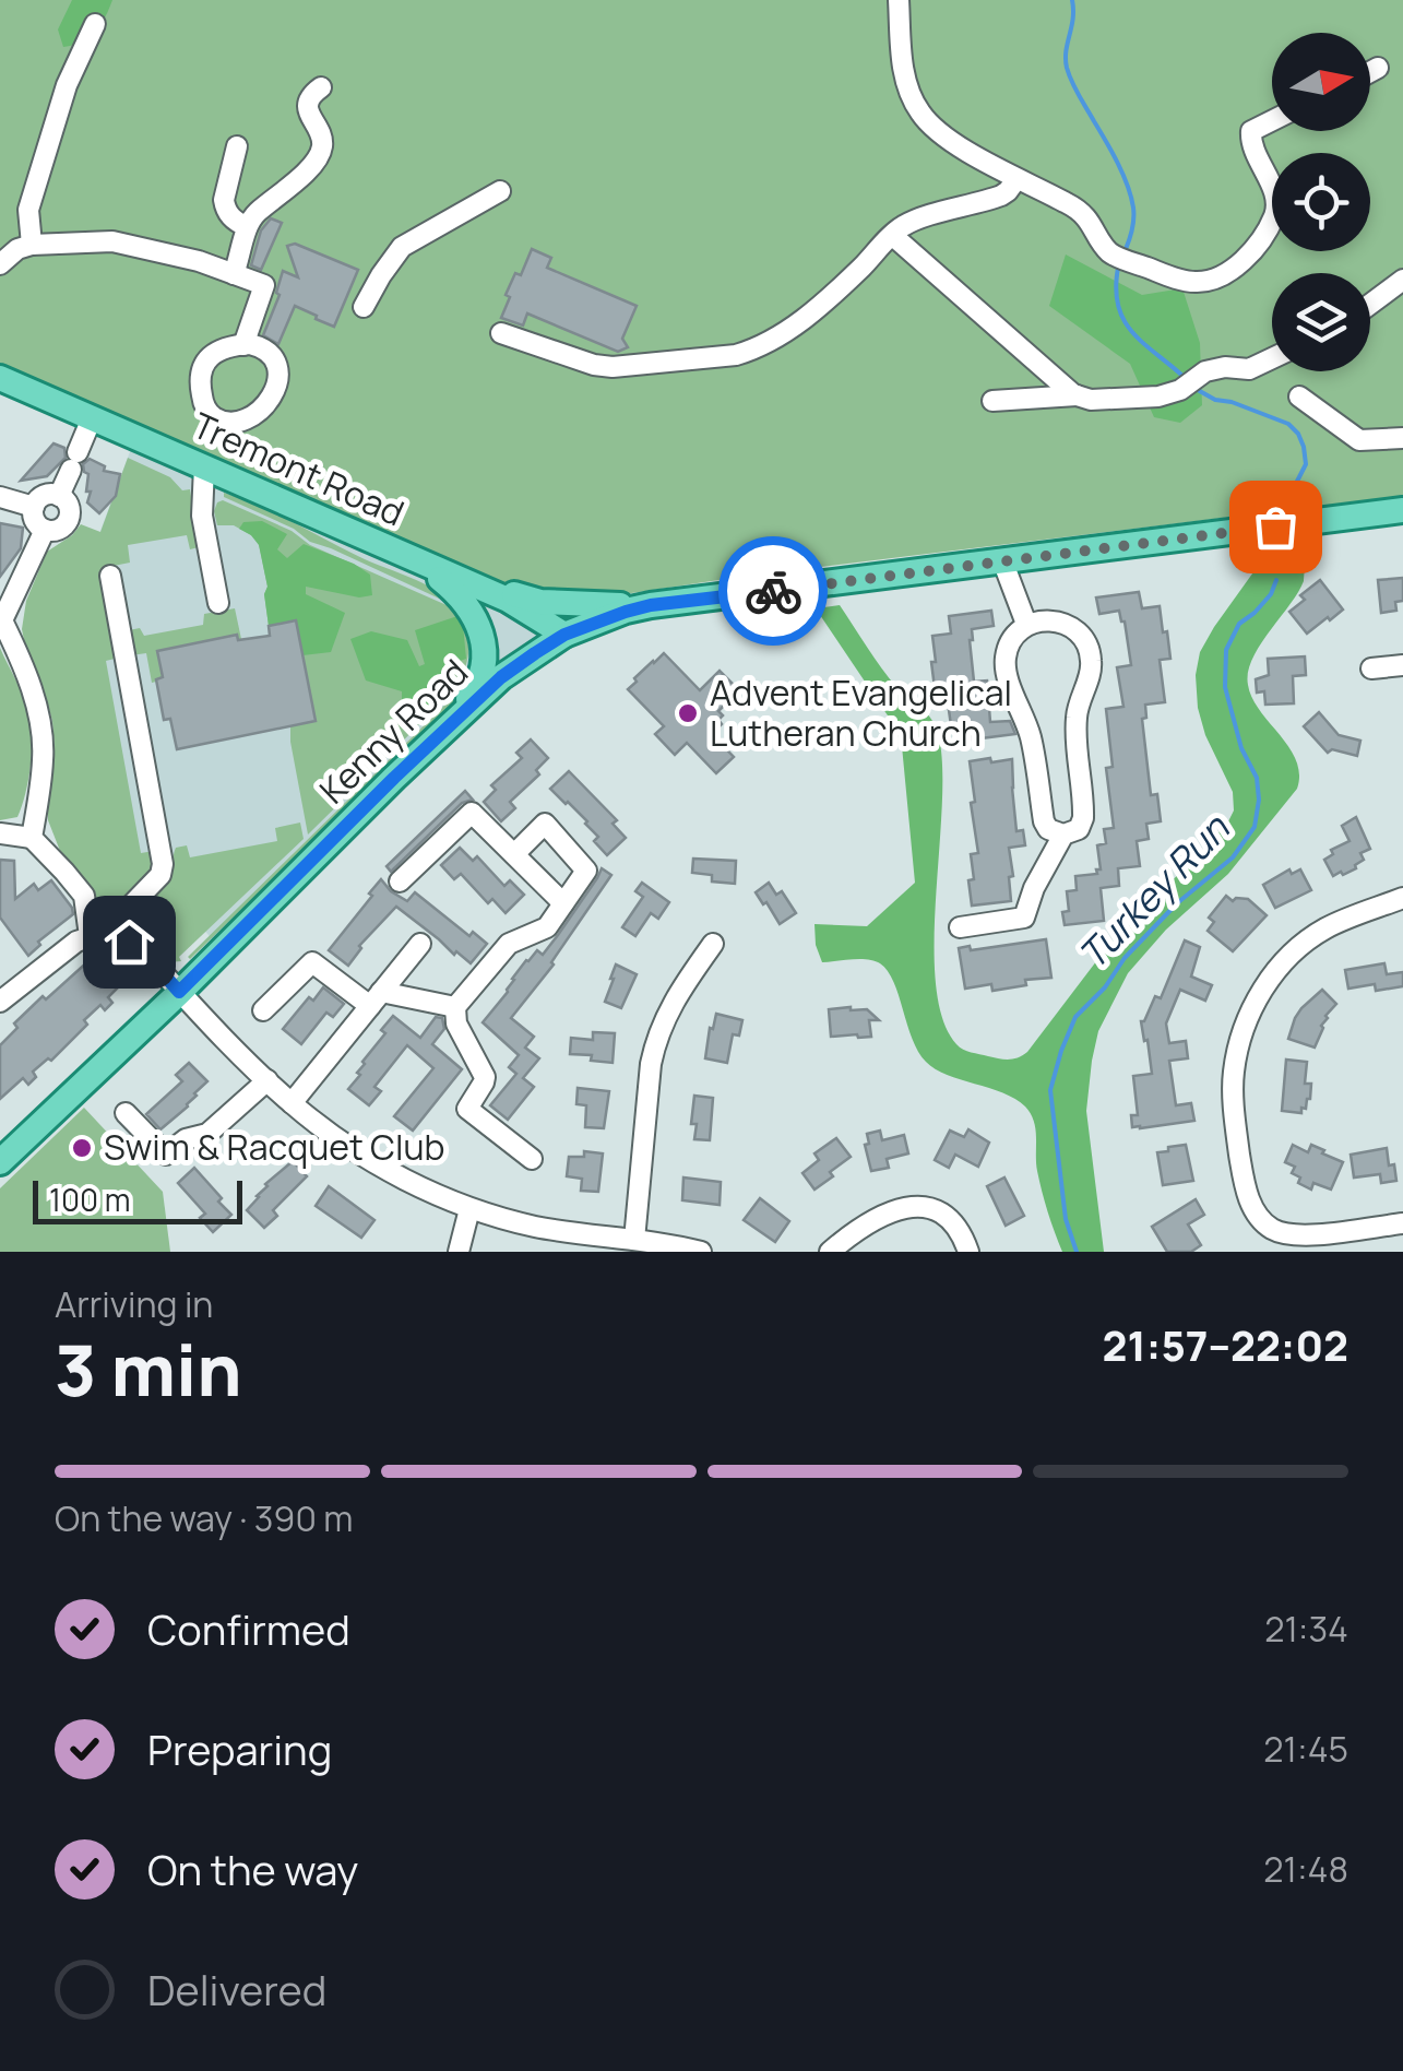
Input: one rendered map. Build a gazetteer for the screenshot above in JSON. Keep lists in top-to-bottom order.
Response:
{
  "streets": {
    "main road": ["Tremont Road", "Kenny Road"]
  },
  "crossings": [
    ["Tremont Road", "Kenny Road"]
  ],
  "water": ["Turkey Run"],
  "places": ["Advent Evangelical Lutheran Church", "Swim & Racquet Club"],
  "scale_bar": "100 m",
  "north": "right",
  "page": {
    "scale": "100 m",
    "heading": ["3 min", "Arriving in", "21:57–22:02"],
    "bar": "On the way · 390 m",
    "list": [
      ["Confirmed", "21:34"],
      ["Preparing", "21:45"],
      ["On the way", "21:48"],
      "Delivered"
    ]
  }
}
